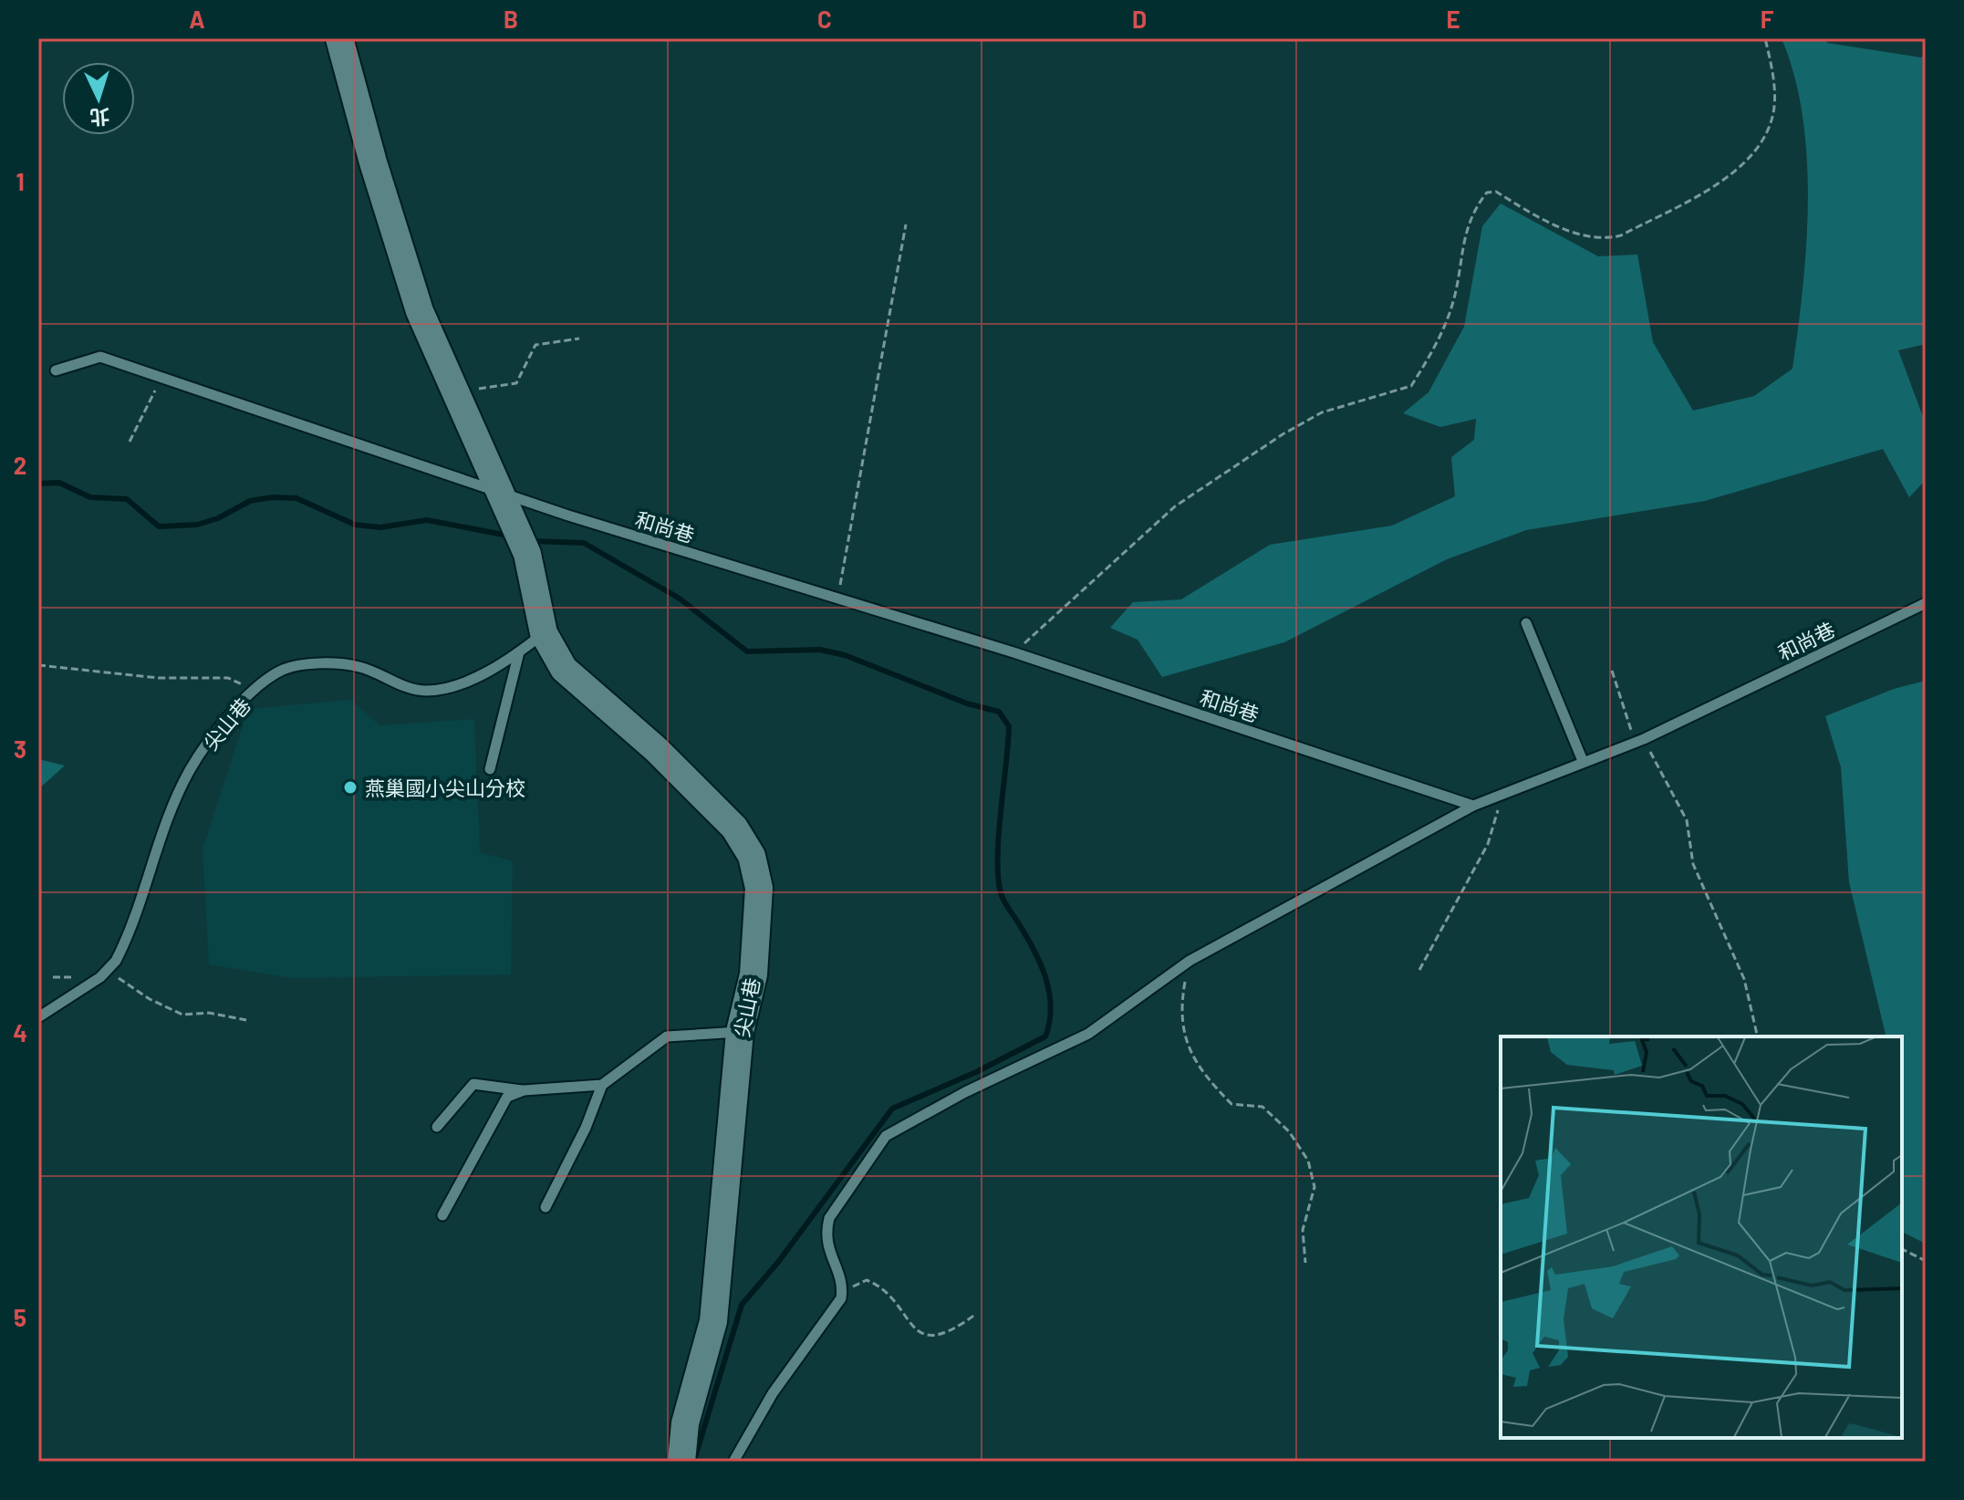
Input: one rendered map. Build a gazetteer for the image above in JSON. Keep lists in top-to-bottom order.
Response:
{
  "streets": {
    "street": ["尖山巷"],
    "lane": ["和尚巷"]
  },
  "crossings": [
    ["和尚巷", "尖山巷"]
  ],
  "places": ["燕巢國小尖山分校"],
  "north": "bottom",
  "grid": {
    "columns": [
      "A",
      "B",
      "C",
      "D",
      "E",
      "F"
    ],
    "rows": [
      "1",
      "2",
      "3",
      "4",
      "5"
    ]
  }
}
